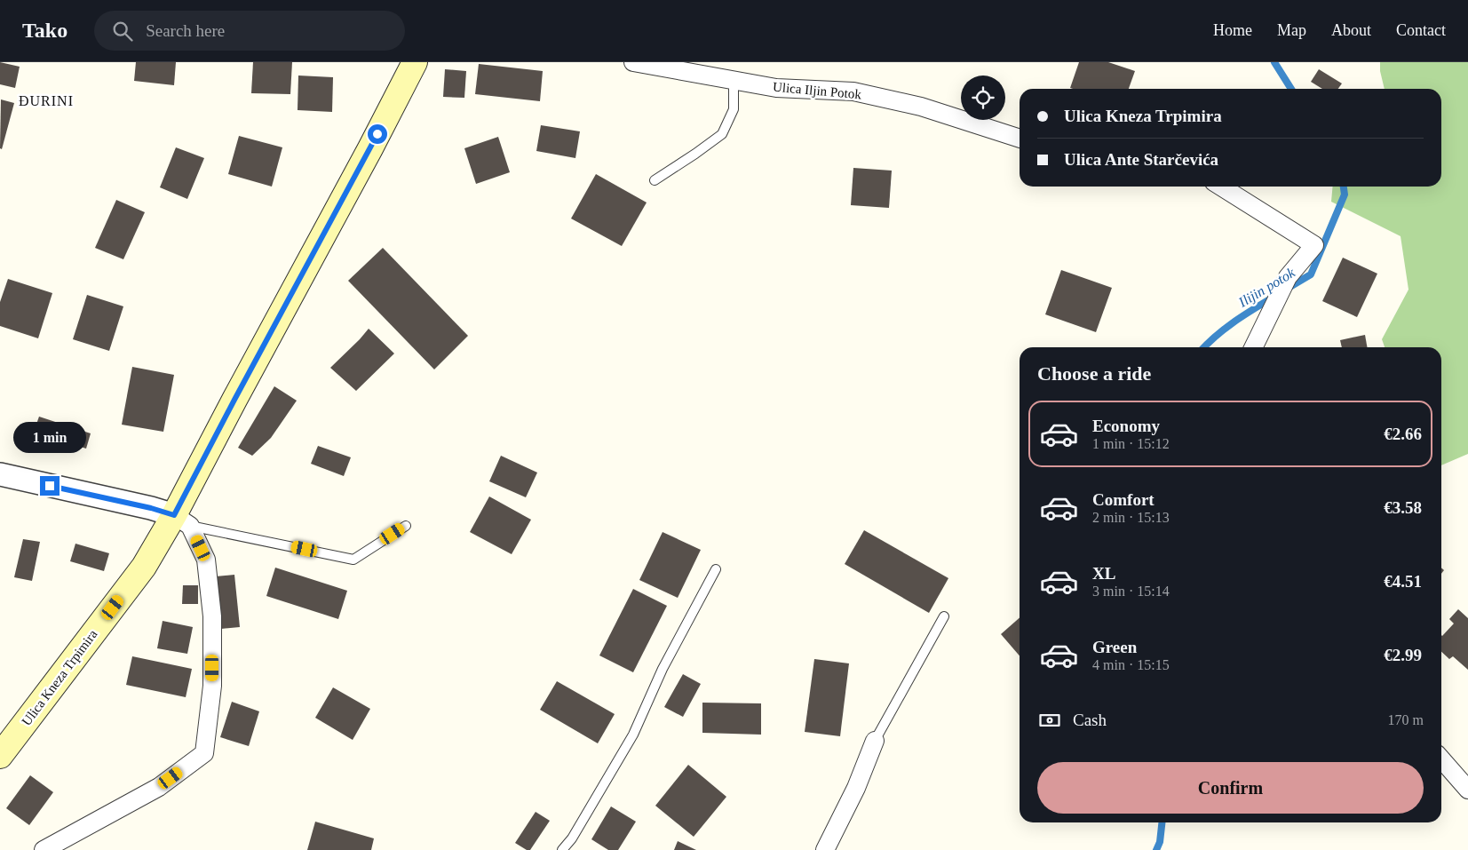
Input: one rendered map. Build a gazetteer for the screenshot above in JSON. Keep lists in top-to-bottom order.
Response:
{
  "streets": {
    "main road": ["Ulica Kneza Trpimira"],
    "street": ["Ulica Iljin Potok"]
  },
  "districts": ["ĐURINI"],
  "water": ["Ilijin potok"],
  "page": {
    "header": "Tako",
    "search": "Search here",
    "nav": [
      "Home",
      "Map",
      "About",
      "Contact"
    ],
    "banner": ["Ulica Kneza Trpimira", "Ulica Ante Starčevića"],
    "heading": "Choose a ride",
    "list": [
      {
        "name": "Economy",
        "note": "1 min · 15:12",
        "value": "€2.66"
      },
      {
        "name": "Comfort",
        "note": "2 min · 15:13",
        "value": "€3.58"
      },
      {
        "name": "XL",
        "note": "3 min · 15:14",
        "value": "€4.51"
      },
      {
        "name": "Green",
        "note": "4 min · 15:15",
        "value": "€2.99"
      }
    ],
    "bubble": "1 min",
    "pay": ["Cash", "170 m"],
    "buttons": "Confirm"
  }
}
